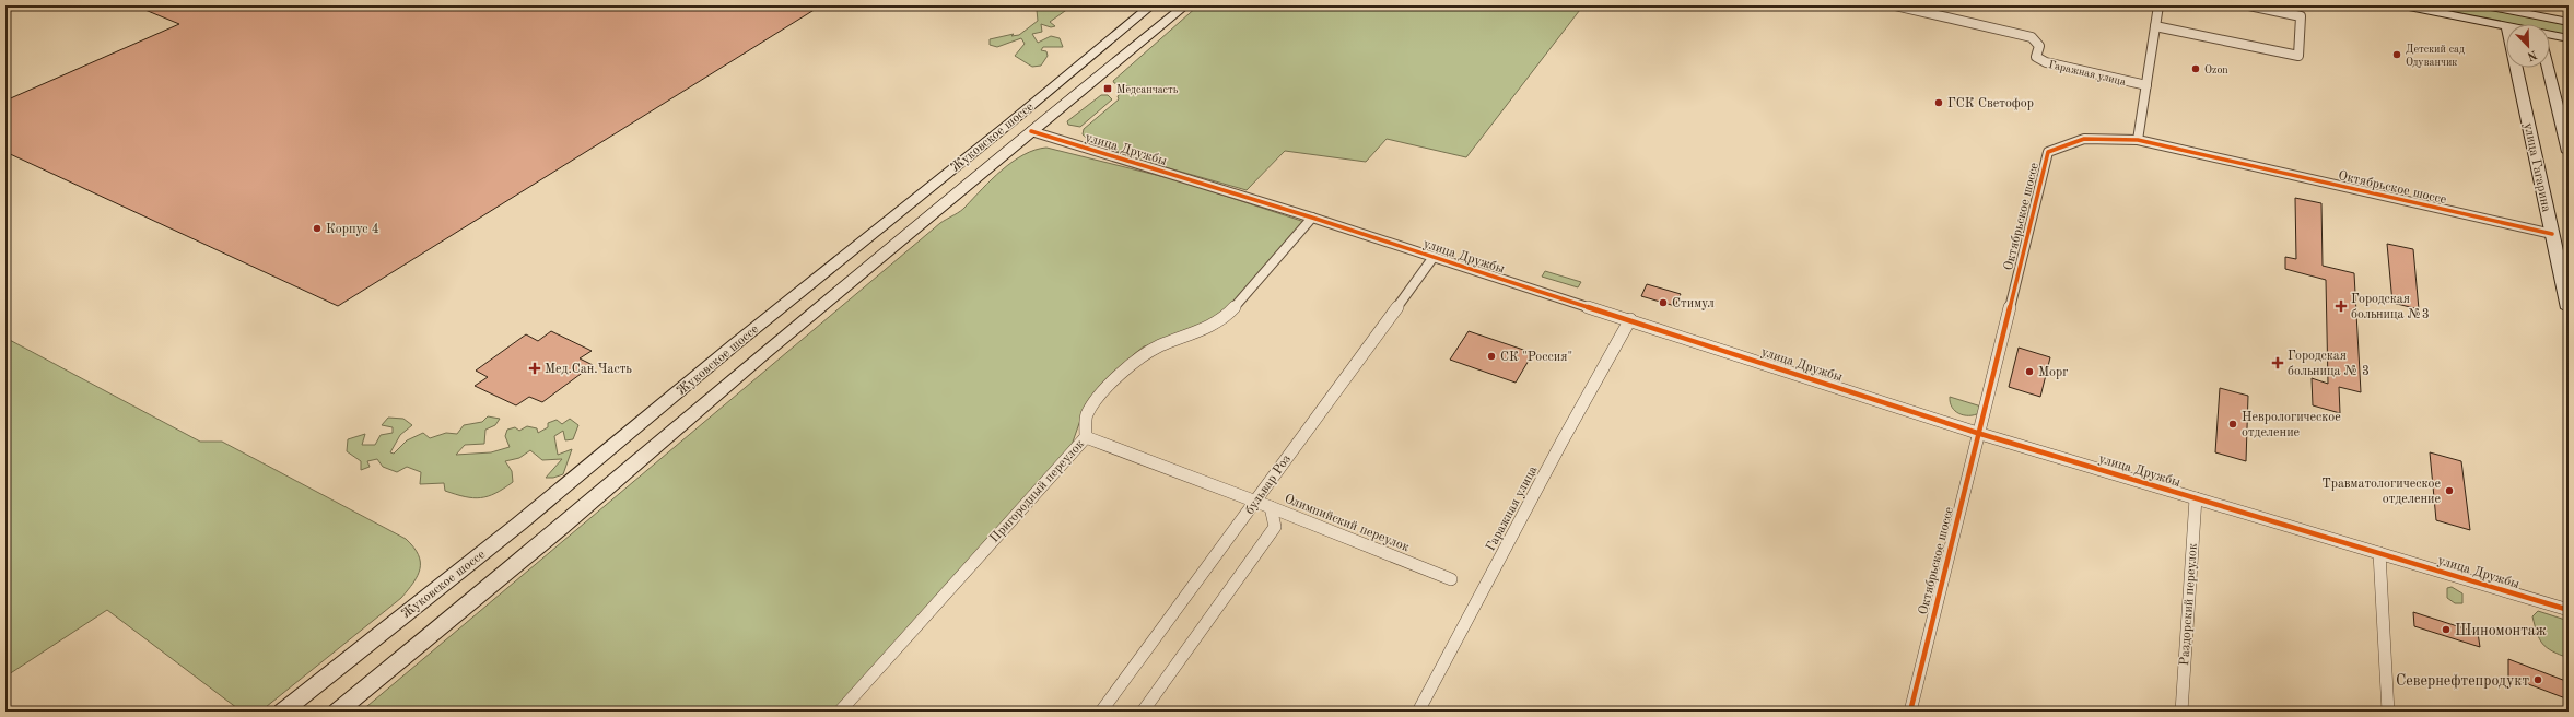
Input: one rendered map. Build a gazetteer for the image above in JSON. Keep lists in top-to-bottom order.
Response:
{
  "streets": {
    "main road": ["Жуковское шоссе", "улица Гагарина"],
    "street": [
      "Гаражная улица",
      "улица Дружбы",
      "Октябрьское шоссе",
      "бульвар Роз",
      "Пригородный переулок",
      "Олимпийский переулок",
      "Раздорский переулок"
    ]
  },
  "crossings": [
    ["Гаражная улица", "улица Дружбы"],
    ["Жуковское шоссе", "улица Дружбы"],
    ["улица Дружбы", "Октябрьское шоссе"],
    ["улица Дружбы", "бульвар Роз"],
    ["улица Дружбы", "Пригородный переулок"],
    ["улица Дружбы", "Раздорский переулок"],
    ["улица Гагарина", "Октябрьское шоссе"],
    ["бульвар Роз", "Олимпийский переулок"],
    ["Пригородный переулок", "Олимпийский переулок"]
  ],
  "places": {
    "other": [
      "Детский сад Одуванчик",
      "Ozon",
      "ГСК Светофор",
      "Корпус 4",
      "Стимул",
      "СК \"Россия\"",
      "Морг",
      "Неврологическое отделение",
      "Травматологическое отделение",
      "Шиномонтаж",
      "Севернефтепродукт"
    ],
    "transit": ["Медсанчасть"],
    "health": ["Городская больница №3", "Городская больница № 3", "Мед.Сан.Часть"]
  },
  "north": "bottom right"
}
